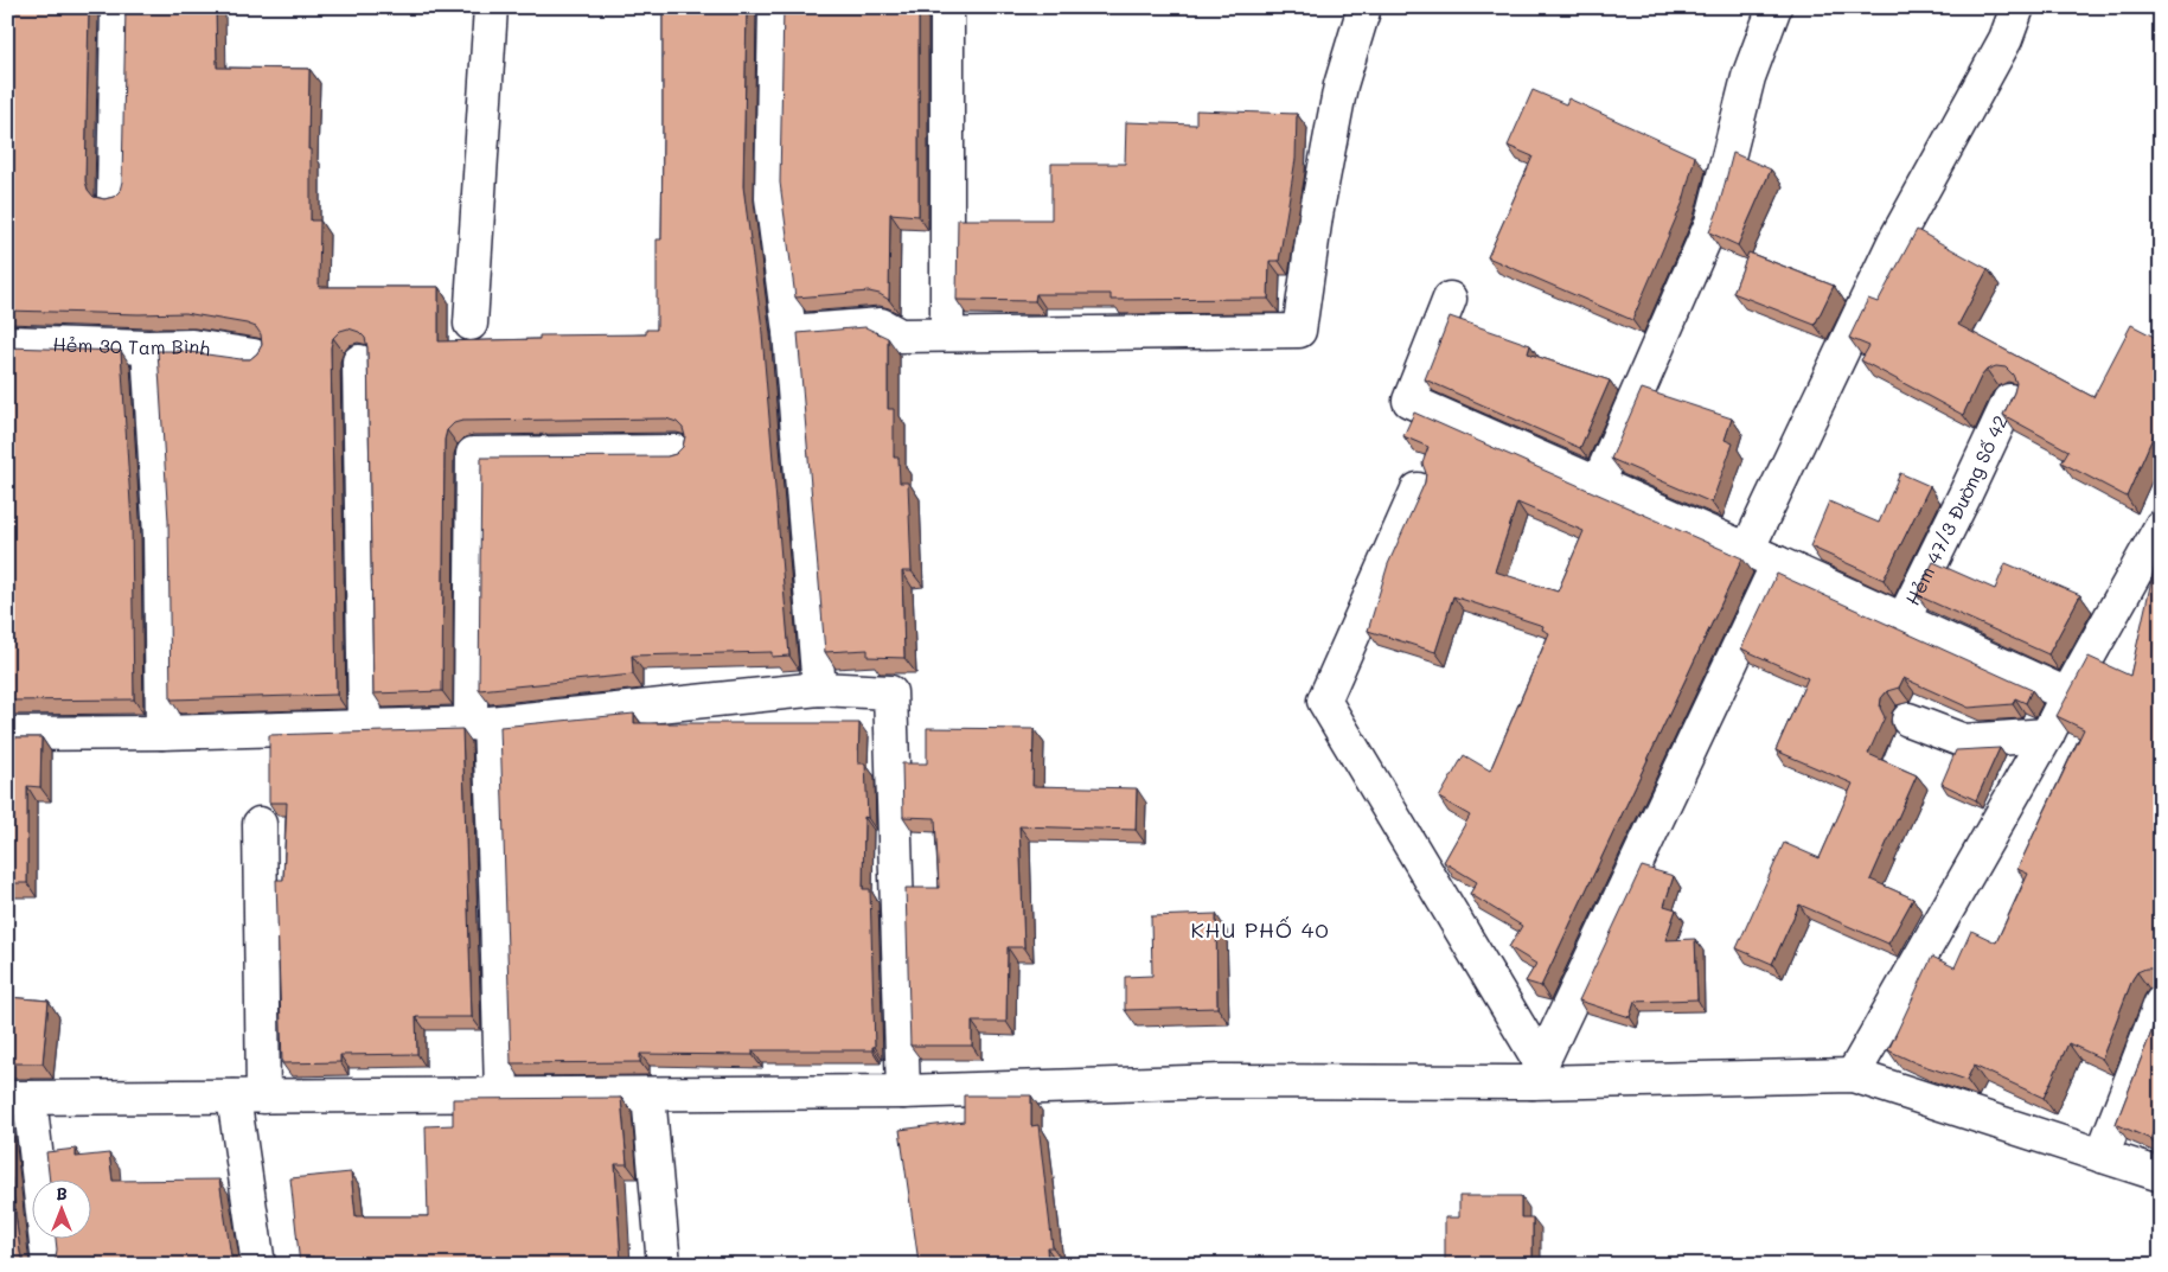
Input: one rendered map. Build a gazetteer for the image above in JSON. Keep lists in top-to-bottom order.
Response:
{
  "streets": {
    "street": ["Hẻm 30 Tam Bình", "Hẻm 47/3 Đường Số 42"]
  },
  "districts": ["KHU PHỐ 40"],
  "north": "top"
}
